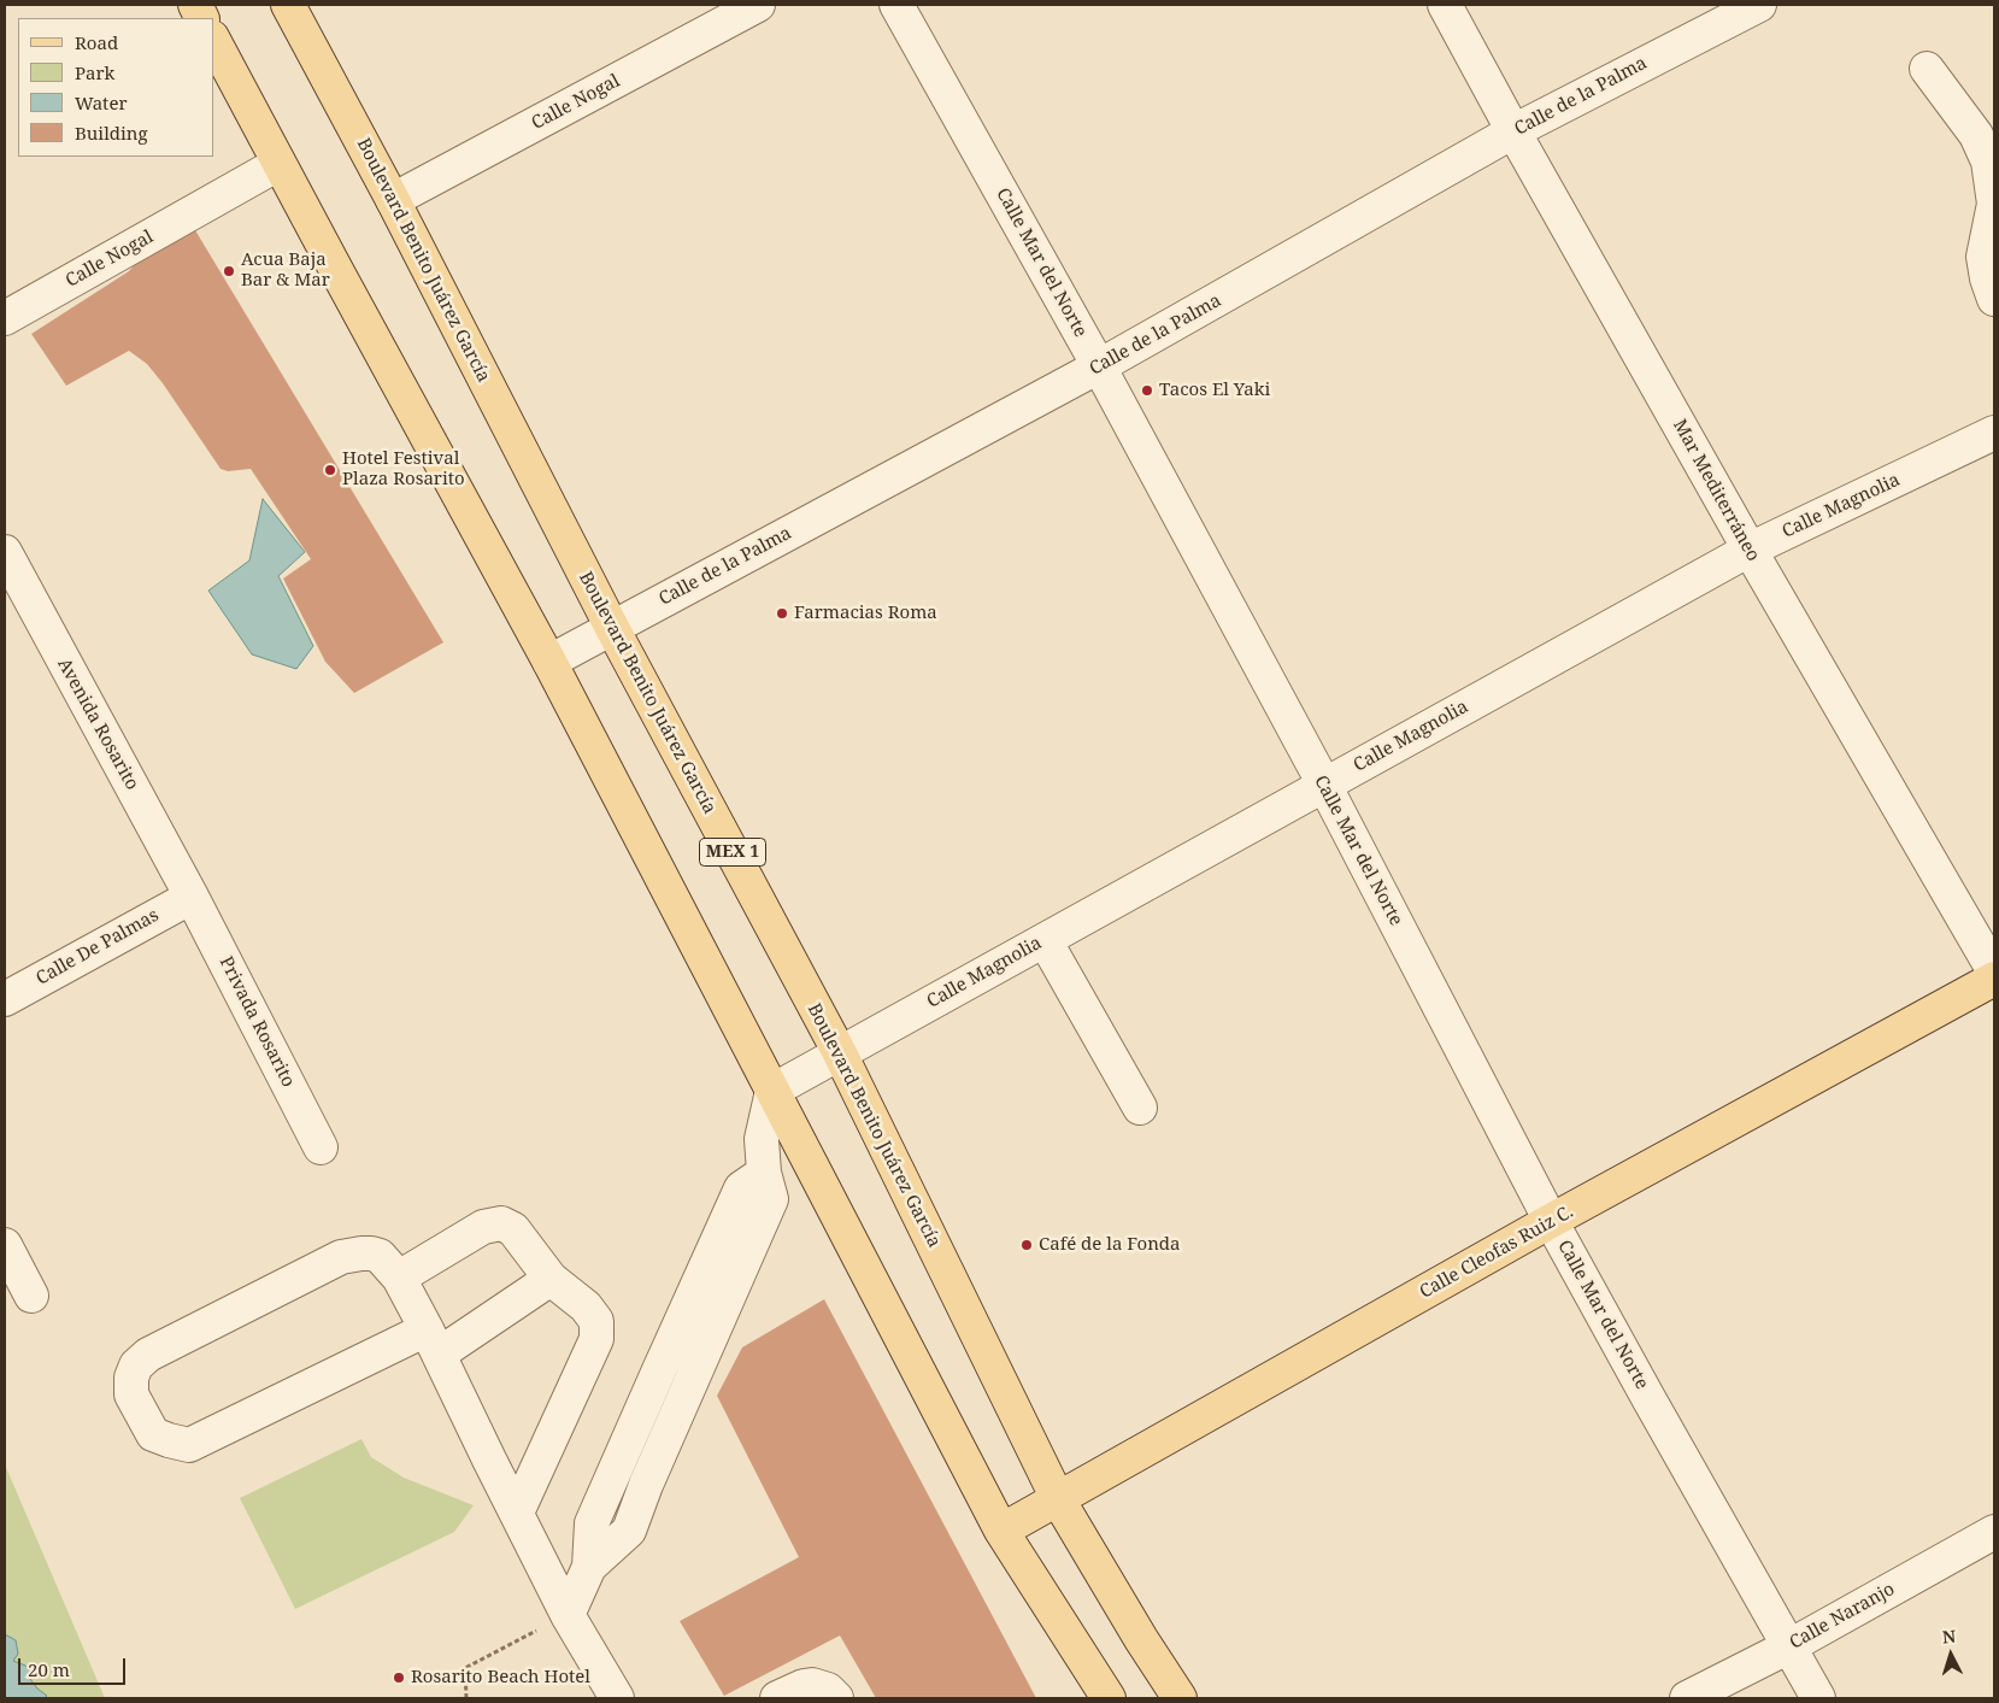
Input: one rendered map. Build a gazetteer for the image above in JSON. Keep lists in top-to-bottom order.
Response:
{
  "streets": {
    "main road": ["Boulevard Benito Juárez García", "MEX 1", "Calle Cleofas Ruiz C."],
    "street": [
      "Calle de la Palma",
      "Calle Nogal",
      "Calle Mar del Norte",
      "Mar Mediterráneo",
      "Calle Magnolia",
      "Avenida Rosarito",
      "Calle De Palmas",
      "Privada Rosarito",
      "Calle Naranjo"
    ]
  },
  "crossings": [
    ["Calle de la Palma", "Boulevard Benito Juárez García"],
    ["Calle de la Palma", "Calle Mar del Norte"],
    ["Calle de la Palma", "Mar Mediterráneo"],
    ["Calle Nogal", "Boulevard Benito Juárez García"],
    ["Boulevard Benito Juárez García", "Calle Magnolia"],
    ["Boulevard Benito Juárez García", "Calle Cleofas Ruiz C."],
    ["Calle Mar del Norte", "Calle Magnolia"],
    ["Calle Mar del Norte", "Calle Cleofas Ruiz C."],
    ["Calle Mar del Norte", "Calle Naranjo"],
    ["Mar Mediterráneo", "Calle Magnolia"],
    ["Avenida Rosarito", "Calle De Palmas"],
    ["Avenida Rosarito", "Privada Rosarito"],
    ["Calle De Palmas", "Privada Rosarito"]
  ],
  "places": [
    "Acua Baja Bar & Mar",
    "Tacos El Yaki",
    "Hotel Festival Plaza Rosarito",
    "Farmacias Roma",
    "Café de la Fonda",
    "Rosarito Beach Hotel"
  ],
  "legend": [
    "Road",
    "Park",
    "Water",
    "Building"
  ],
  "scale_bar": "20 m",
  "north": "top"
}
